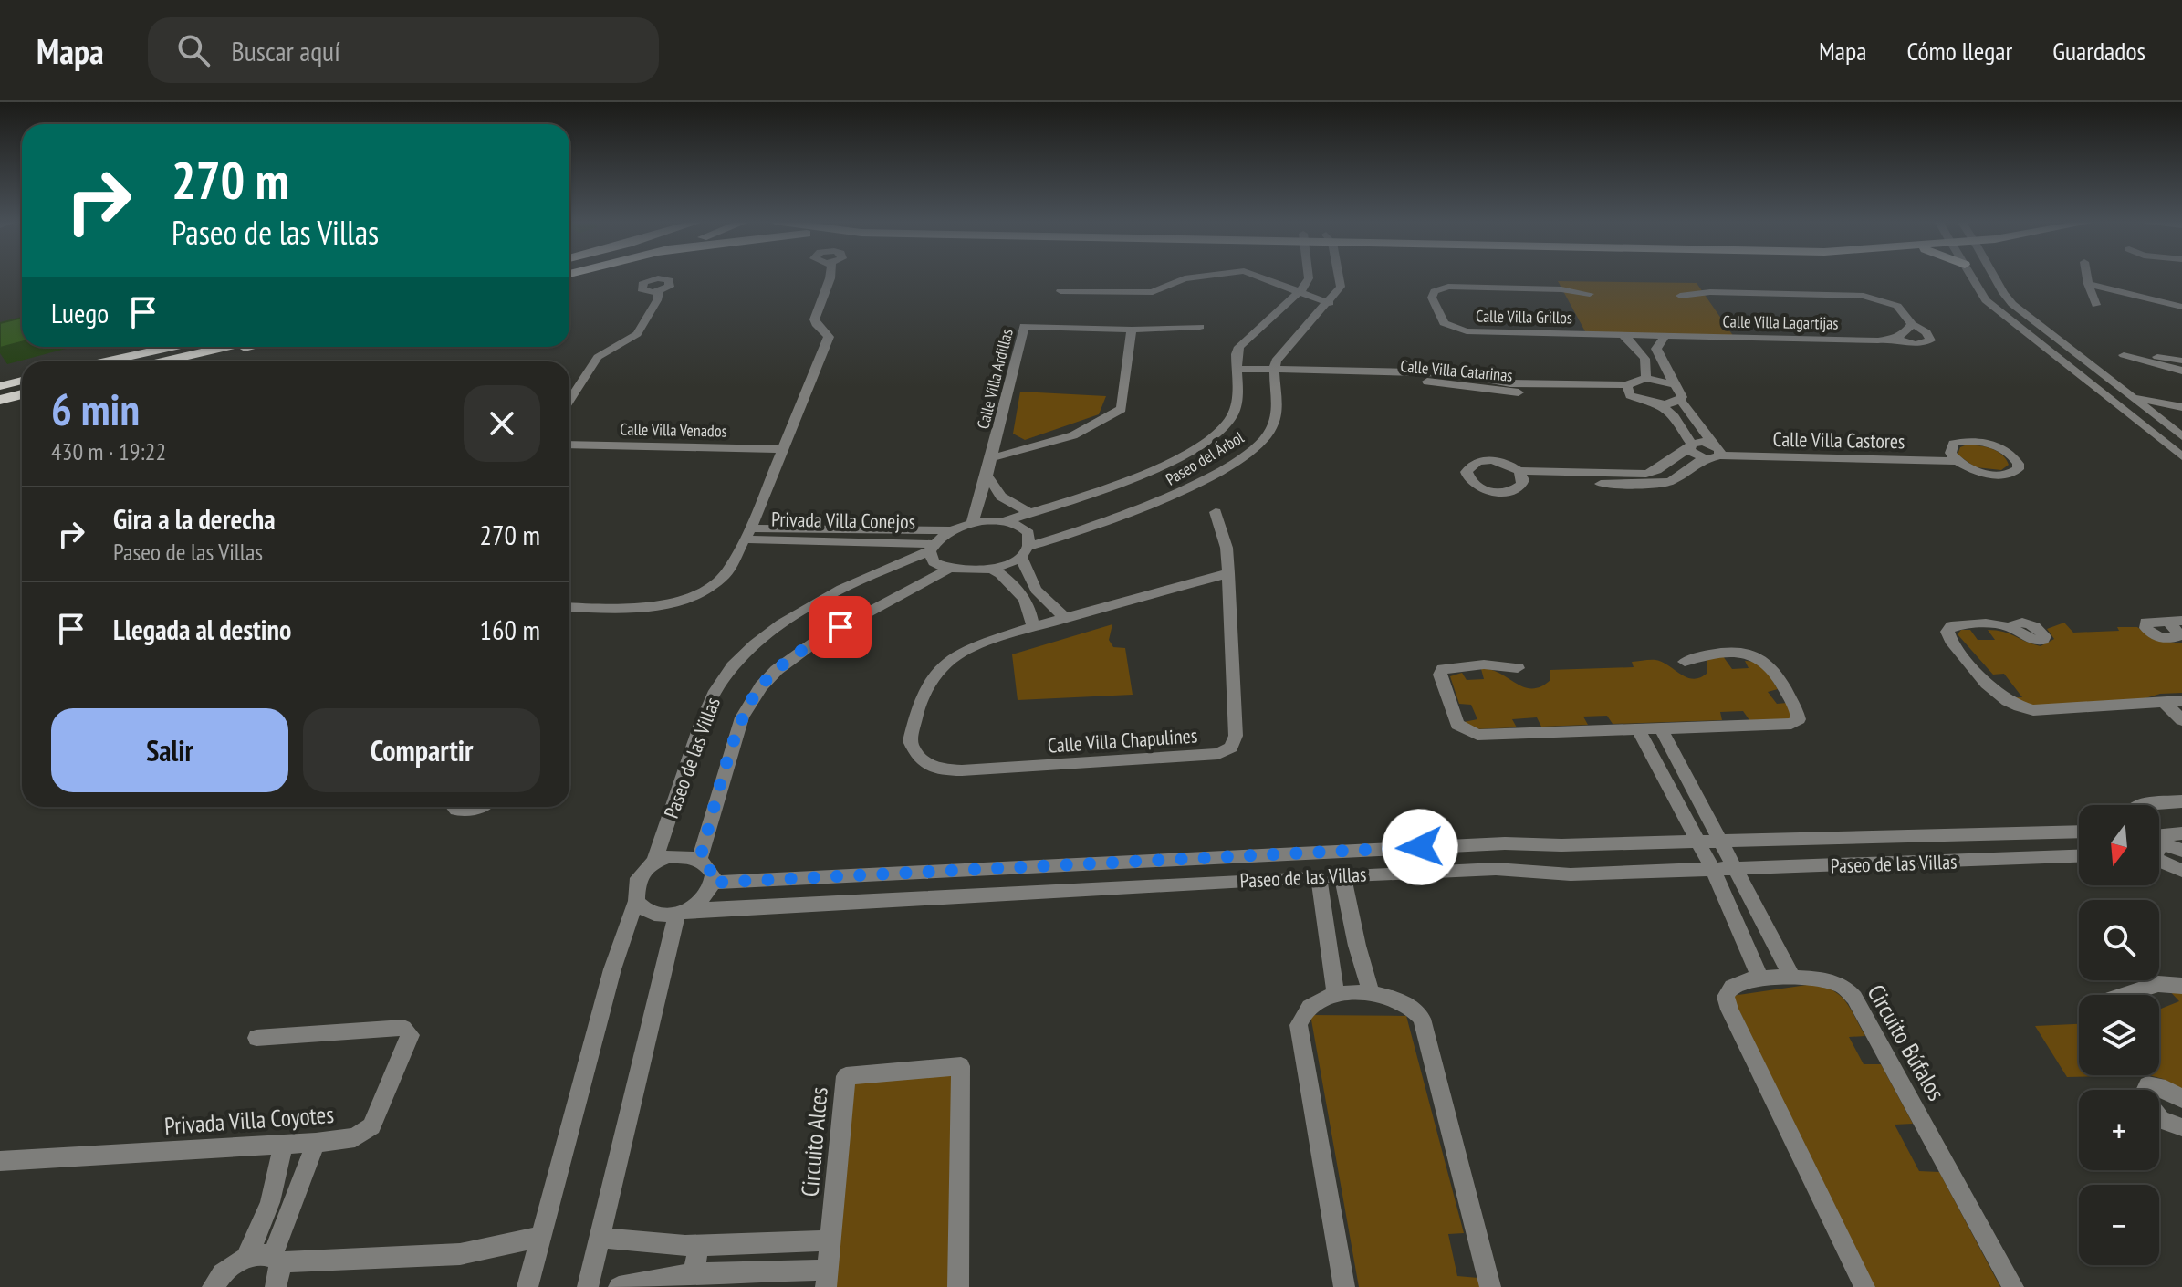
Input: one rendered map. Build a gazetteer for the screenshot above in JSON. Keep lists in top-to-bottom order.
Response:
{
  "streets": {
    "street": [
      "Calle Villa Grillos",
      "Calle Villa Lagartijas",
      "Calle Villa Catarinas",
      "Calle Villa Ardillas",
      "Calle Villa Venados",
      "Calle Villa Castores",
      "Paseo del Árbol",
      "Privada Villa Conejos",
      "Calle Villa Chapulines",
      "Paseo de las Villas",
      "Circuito Búfalos",
      "Privada Villa Coyotes",
      "Circuito Alces"
    ]
  },
  "crossings": [
    ["Calle Villa Grillos", "Calle Villa Lagartijas"],
    ["Calle Villa Catarinas", "Paseo del Árbol"],
    ["Calle Villa Ardillas", "Paseo del Árbol"],
    ["Paseo del Árbol", "Privada Villa Conejos"],
    ["Paseo del Árbol", "Paseo de las Villas"],
    ["Privada Villa Conejos", "Paseo de las Villas"]
  ],
  "north": "bottom",
  "page": {
    "header": "Mapa",
    "search": "Buscar aquí",
    "nav": ["Mapa", "Cómo llegar", "Guardados"],
    "turn": ["270 m", "Paseo de las Villas"],
    "then": "Luego",
    "heading": ["6 min", "430 m · 19:22"],
    "list": [
      {
        "name": "Gira a la derecha",
        "note": "Paseo de las Villas",
        "value": "270 m"
      },
      {
        "name": "Llegada al destino",
        "value": "160 m"
      }
    ],
    "buttons": ["Salir", "Compartir"],
    "map_buttons": ["+", "−"]
  }
}
